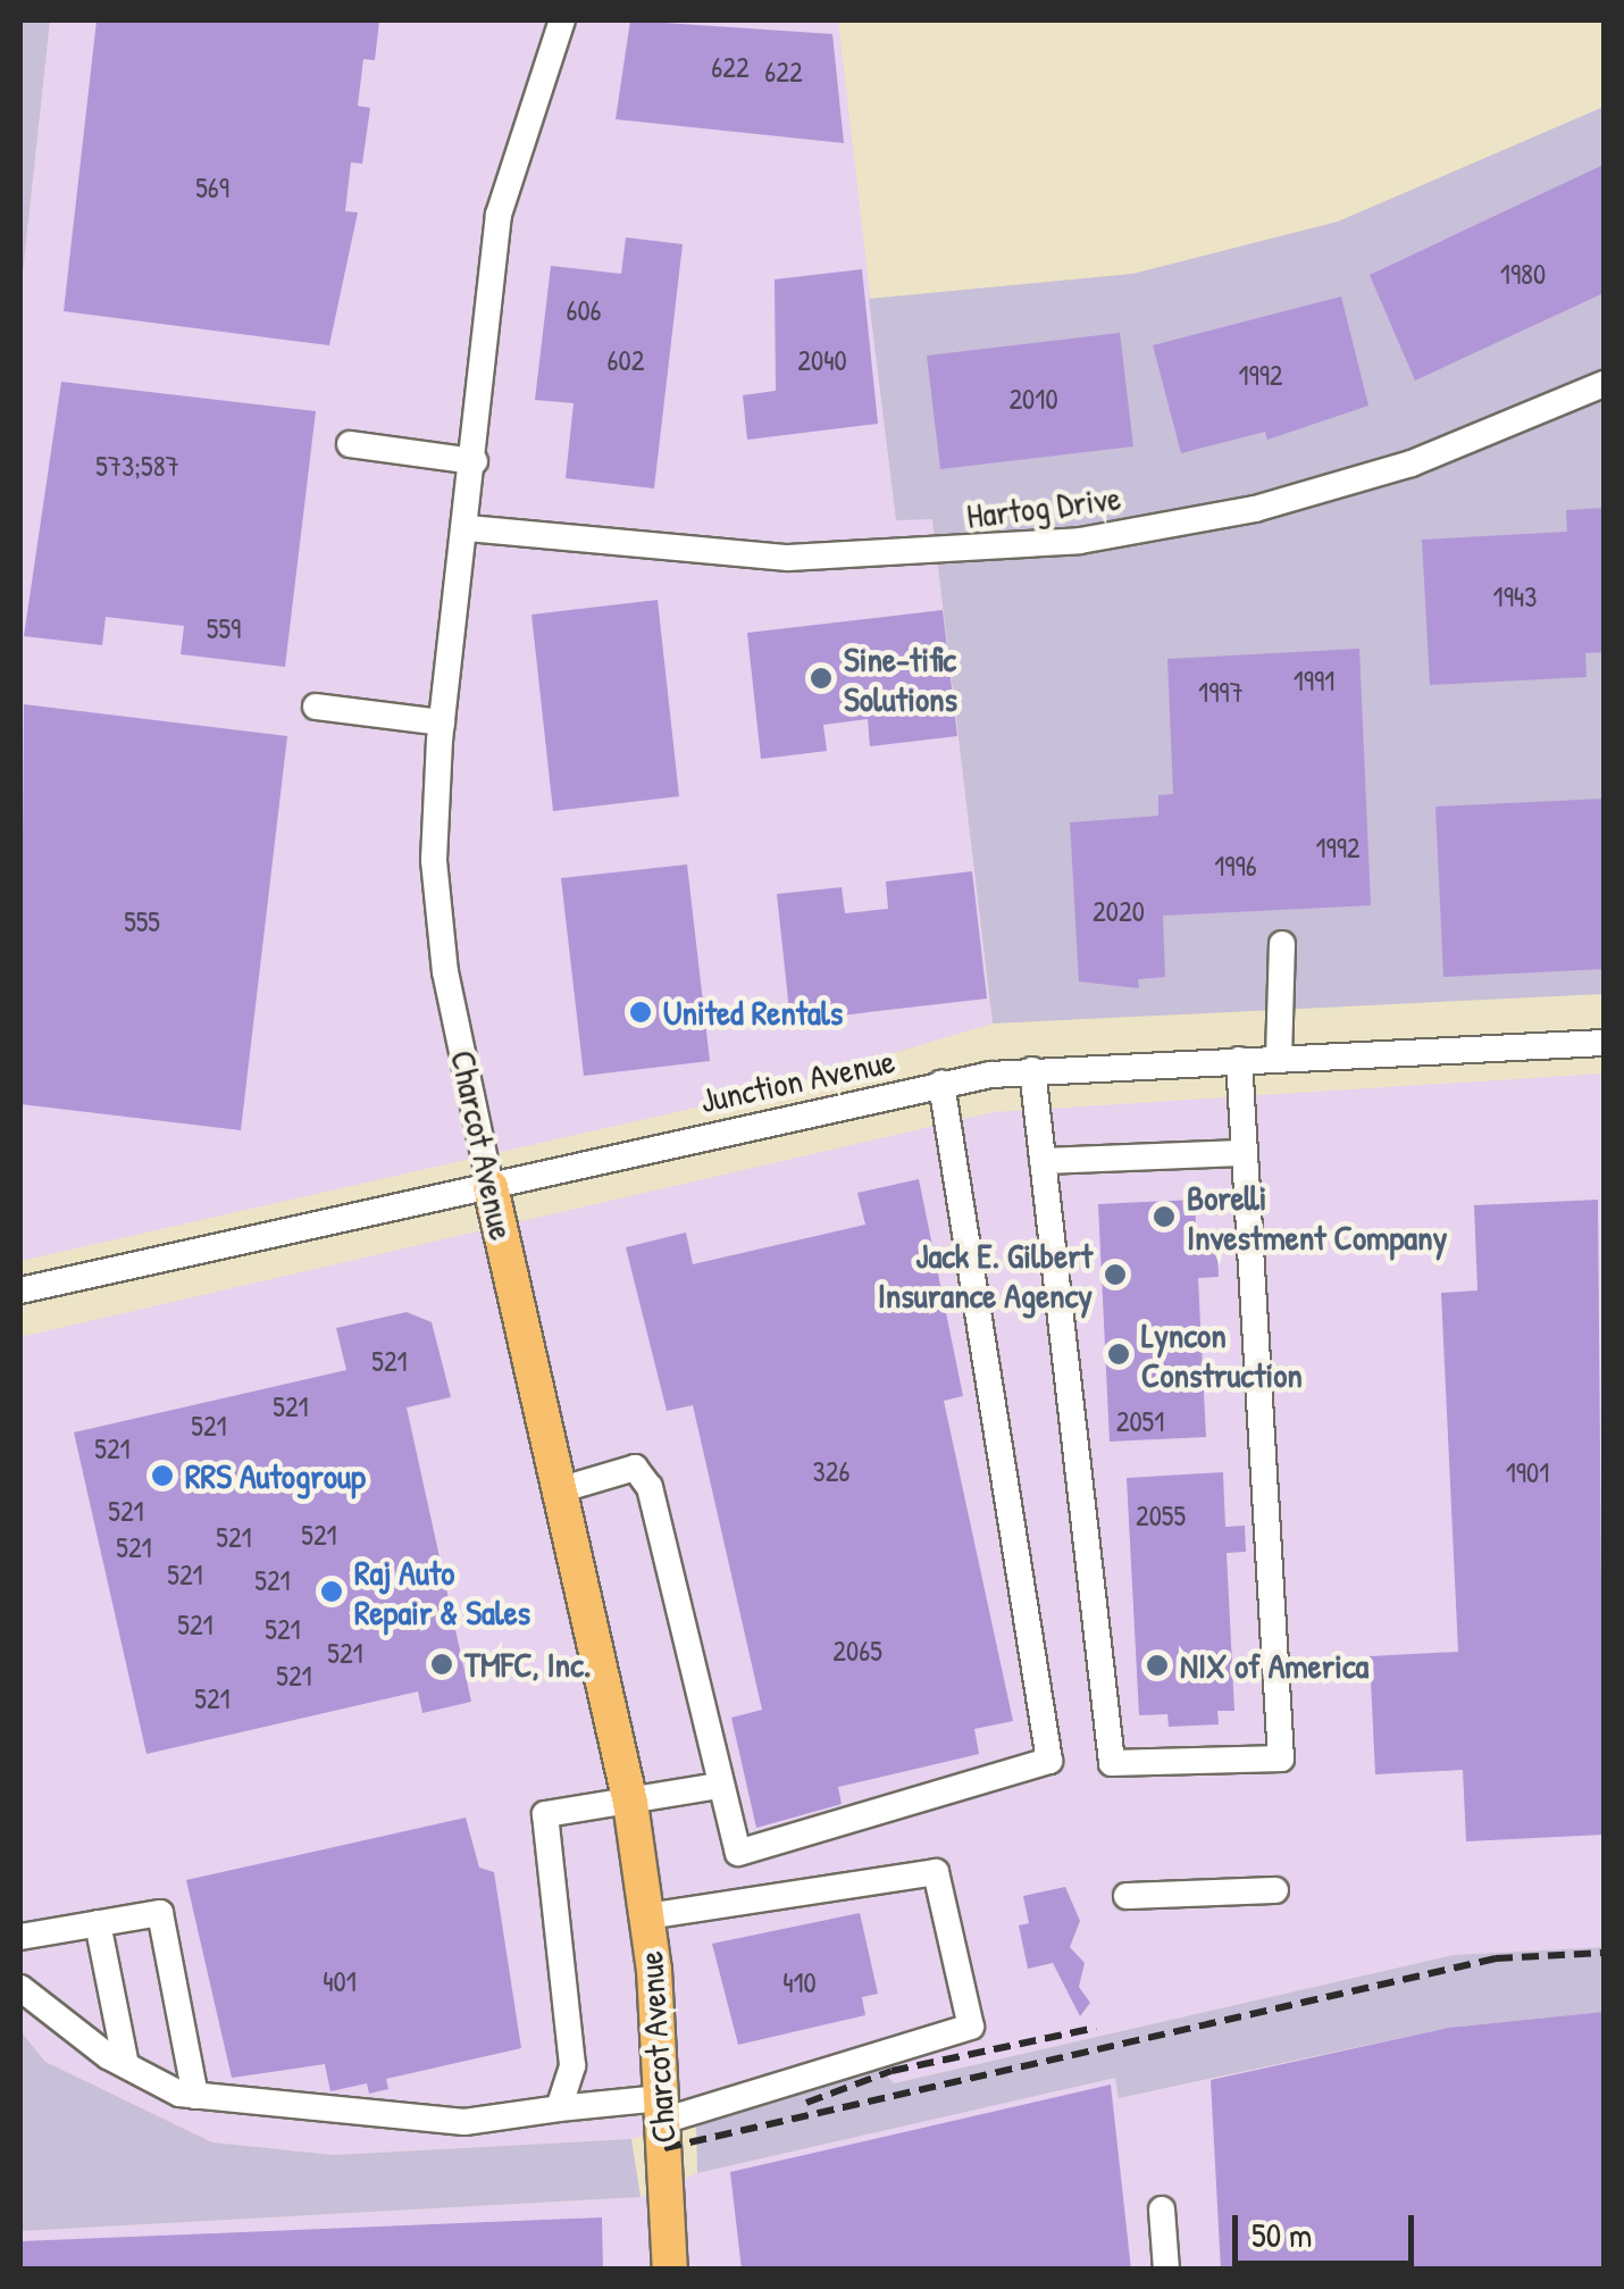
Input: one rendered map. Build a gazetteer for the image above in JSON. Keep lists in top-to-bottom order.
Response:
{
  "streets": {
    "main road": ["Charcot Avenue"],
    "street": ["Hartog Drive", "Junction Avenue"]
  },
  "crossings": [
    ["Hartog Drive", "Charcot Avenue"],
    ["Junction Avenue", "Charcot Avenue"]
  ],
  "places": [
    "Sine-tific Solutions",
    "United Rentals",
    "Borelli Investment Company",
    "Jack E. Gilbert Insurance Agency",
    "Lyncon Construction",
    "RRS Autogroup",
    "Raj Auto Repair & Sales",
    "TMFC, Inc.",
    "NIX of America"
  ],
  "house_numbers": [
    "622",
    "622",
    "569",
    "1980",
    "606",
    "602",
    "2040",
    "1992",
    "2010",
    "573;587",
    "1943",
    "559",
    "1991",
    "1997",
    "1992",
    "1996",
    "2020",
    "555",
    "521",
    "521",
    "2051",
    "521",
    "521",
    "326",
    "1901",
    "521",
    "2055",
    "521",
    "521",
    "521",
    "521",
    "521",
    "521",
    "521",
    "2065",
    "521",
    "521",
    "521",
    "401",
    "410"
  ],
  "scale_bar": "50 m"
}
